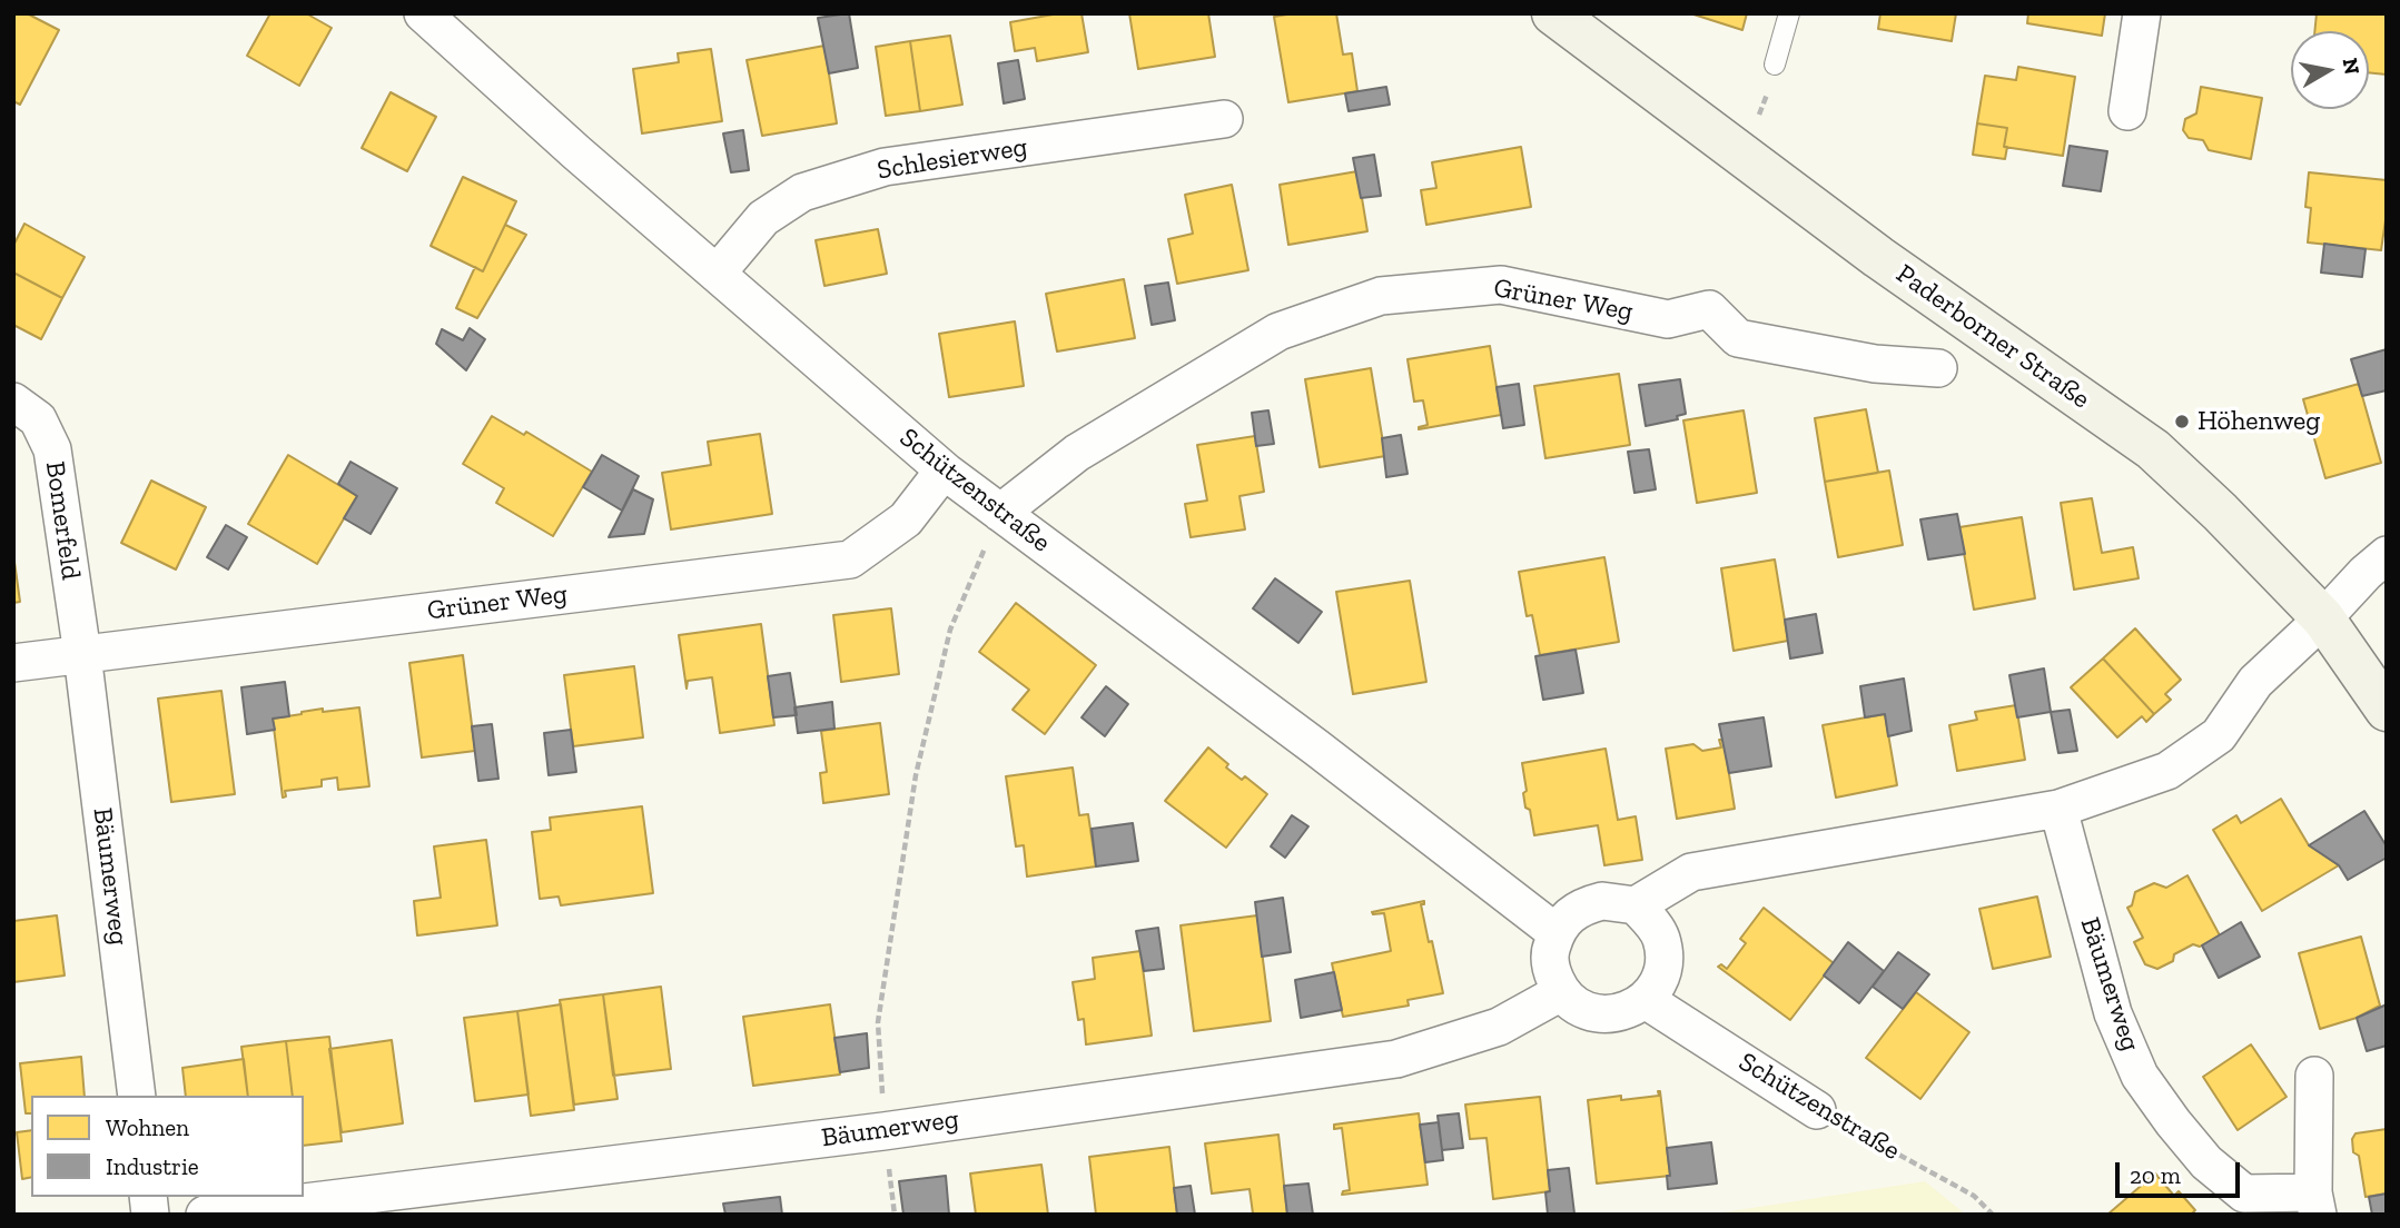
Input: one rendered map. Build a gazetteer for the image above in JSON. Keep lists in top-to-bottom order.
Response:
{
  "streets": {
    "main road": ["Paderborner Straße"],
    "street": [
      "Schlesierweg",
      "Grüner Weg",
      "Schützenstraße",
      "Bomerfeld",
      "Bäumerweg"
    ]
  },
  "crossings": [
    ["Schlesierweg", "Schützenstraße"],
    ["Grüner Weg", "Schützenstraße"],
    ["Grüner Weg", "Bomerfeld"],
    ["Grüner Weg", "Bäumerweg"],
    ["Schützenstraße", "Bäumerweg"],
    ["Bomerfeld", "Bäumerweg"]
  ],
  "places": ["Höhenweg"],
  "legend": ["Wohnen", "Industrie"],
  "scale_bar": "20 m",
  "north": "right"
}
